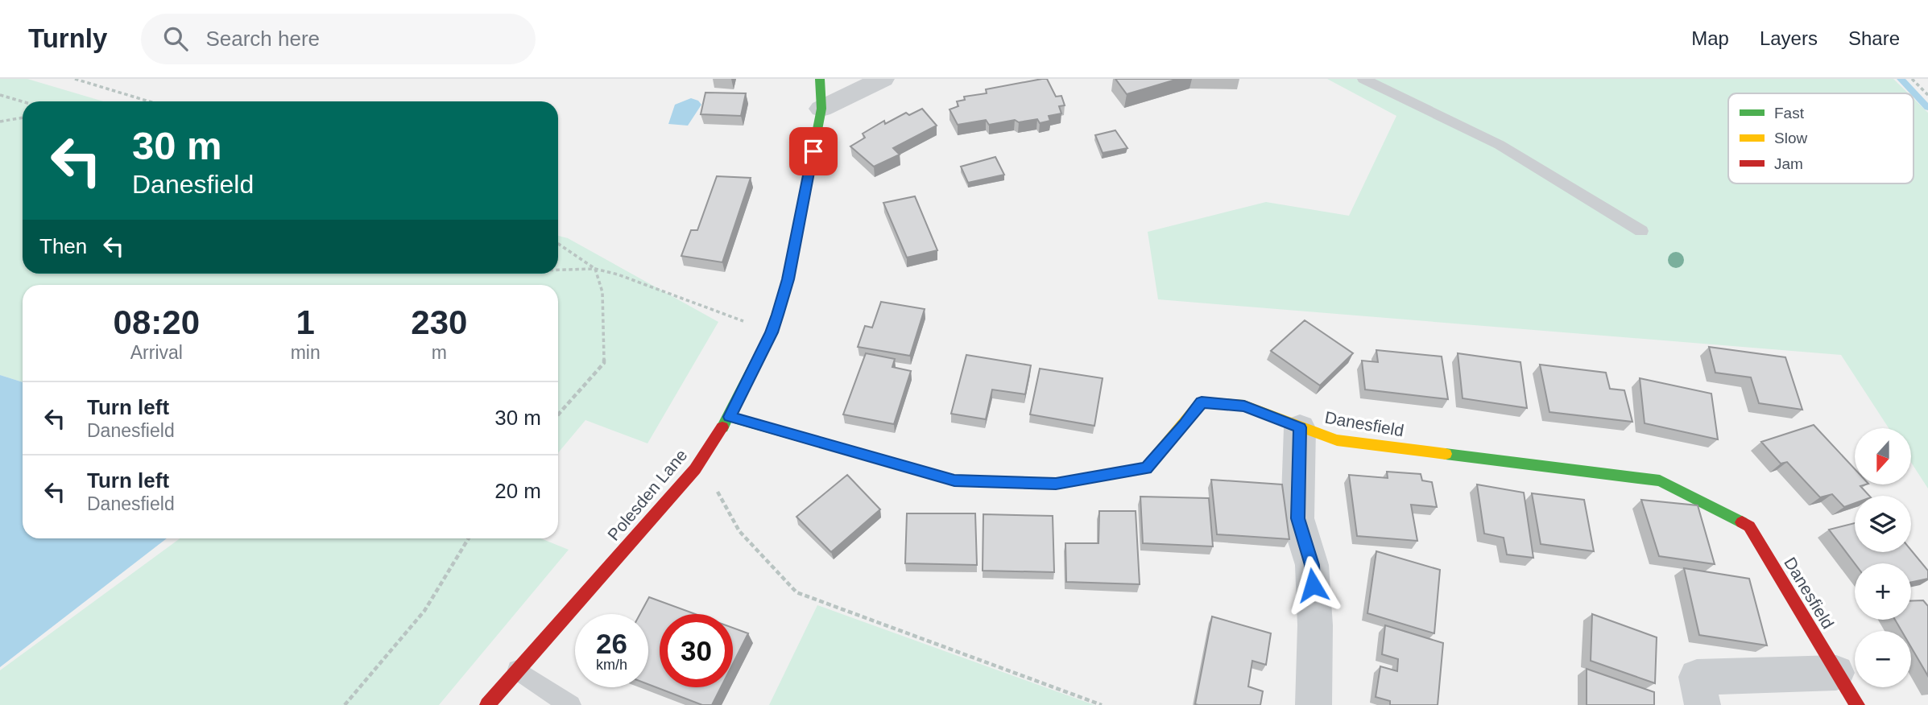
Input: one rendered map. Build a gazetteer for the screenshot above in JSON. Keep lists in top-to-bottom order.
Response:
{
  "streets": {
    "street": ["Danesfield", "Polesden Lane"]
  },
  "crossings": [
    ["Danesfield", "Polesden Lane"]
  ],
  "legend": ["Fast", "Slow", "Jam"],
  "north": "bottom",
  "page": {
    "header": "Turnly",
    "search": "Search here",
    "nav": ["Map", "Layers", "Share"],
    "turn": ["30 m", "Danesfield"],
    "then": "Then",
    "eta": [
      "08:20",
      "Arrival",
      "1",
      "min",
      "230",
      "m"
    ],
    "list": [
      {
        "name": "Turn left",
        "note": "Danesfield",
        "value": "30 m"
      },
      {
        "name": "Turn left",
        "note": "Danesfield",
        "value": "20 m"
      }
    ],
    "map_buttons": ["+", "−"],
    "speed": "26 km/h",
    "limit": "30"
  }
}
